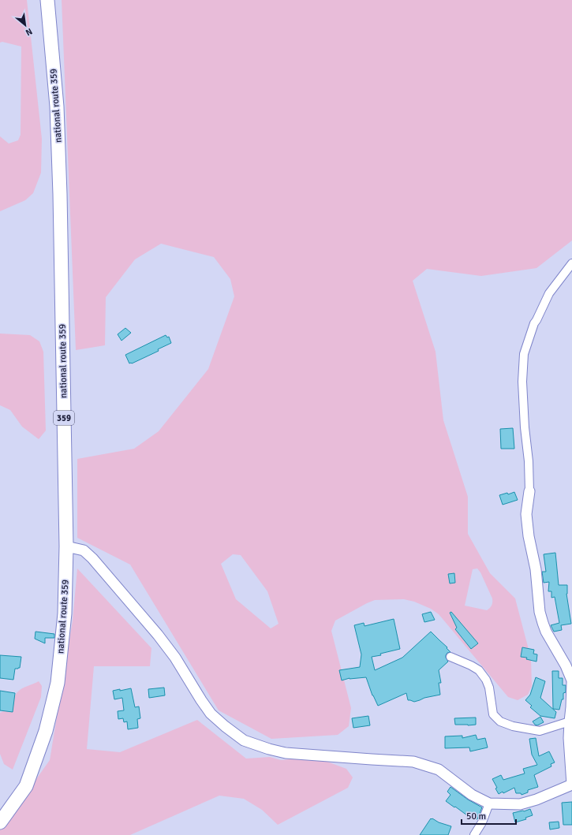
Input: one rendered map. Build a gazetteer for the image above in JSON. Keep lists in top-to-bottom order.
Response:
{
  "streets": {
    "highway": ["national route 359", "359"]
  },
  "scale_bar": "50 m",
  "north": "bottom right"
}
